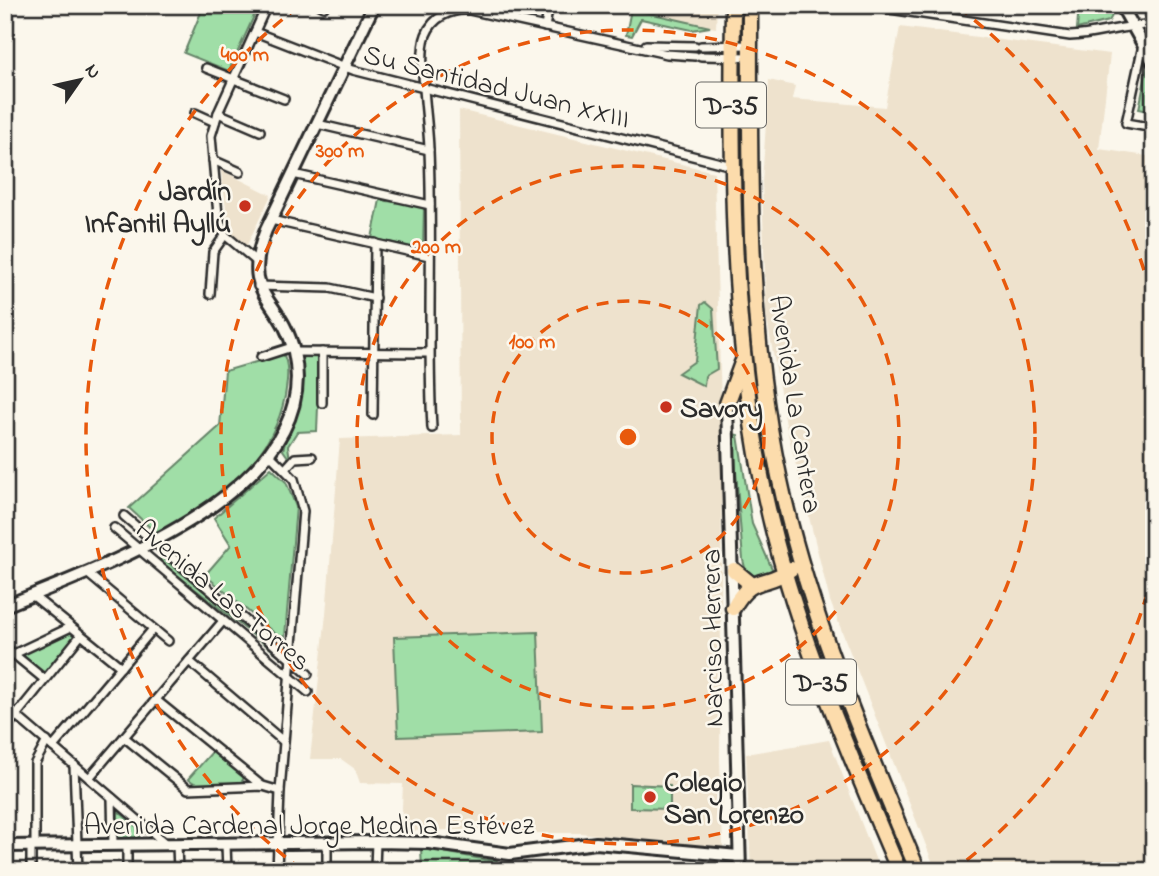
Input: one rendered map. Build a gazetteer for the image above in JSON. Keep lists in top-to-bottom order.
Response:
{
  "streets": {
    "highway": ["D-35", "Avenida La Cantera"],
    "street": [
      "Su Santidad Juan XXIII",
      "Avenida Las Torres",
      "Narciso Herrera",
      "Avenida Cardenal Jorge Medina Estévez"
    ]
  },
  "crossings": [
    ["Su Santidad Juan XXIII", "Avenida La Cantera"],
    ["Narciso Herrera", "Avenida Cardenal Jorge Medina Estévez"]
  ],
  "places": ["Jardín Infantil Ayllú", "Savory", "Colegio San Lorenzo"],
  "north": "top right",
  "rings": [
    "400 m",
    "300 m",
    "200 m",
    "100 m"
  ]
}
